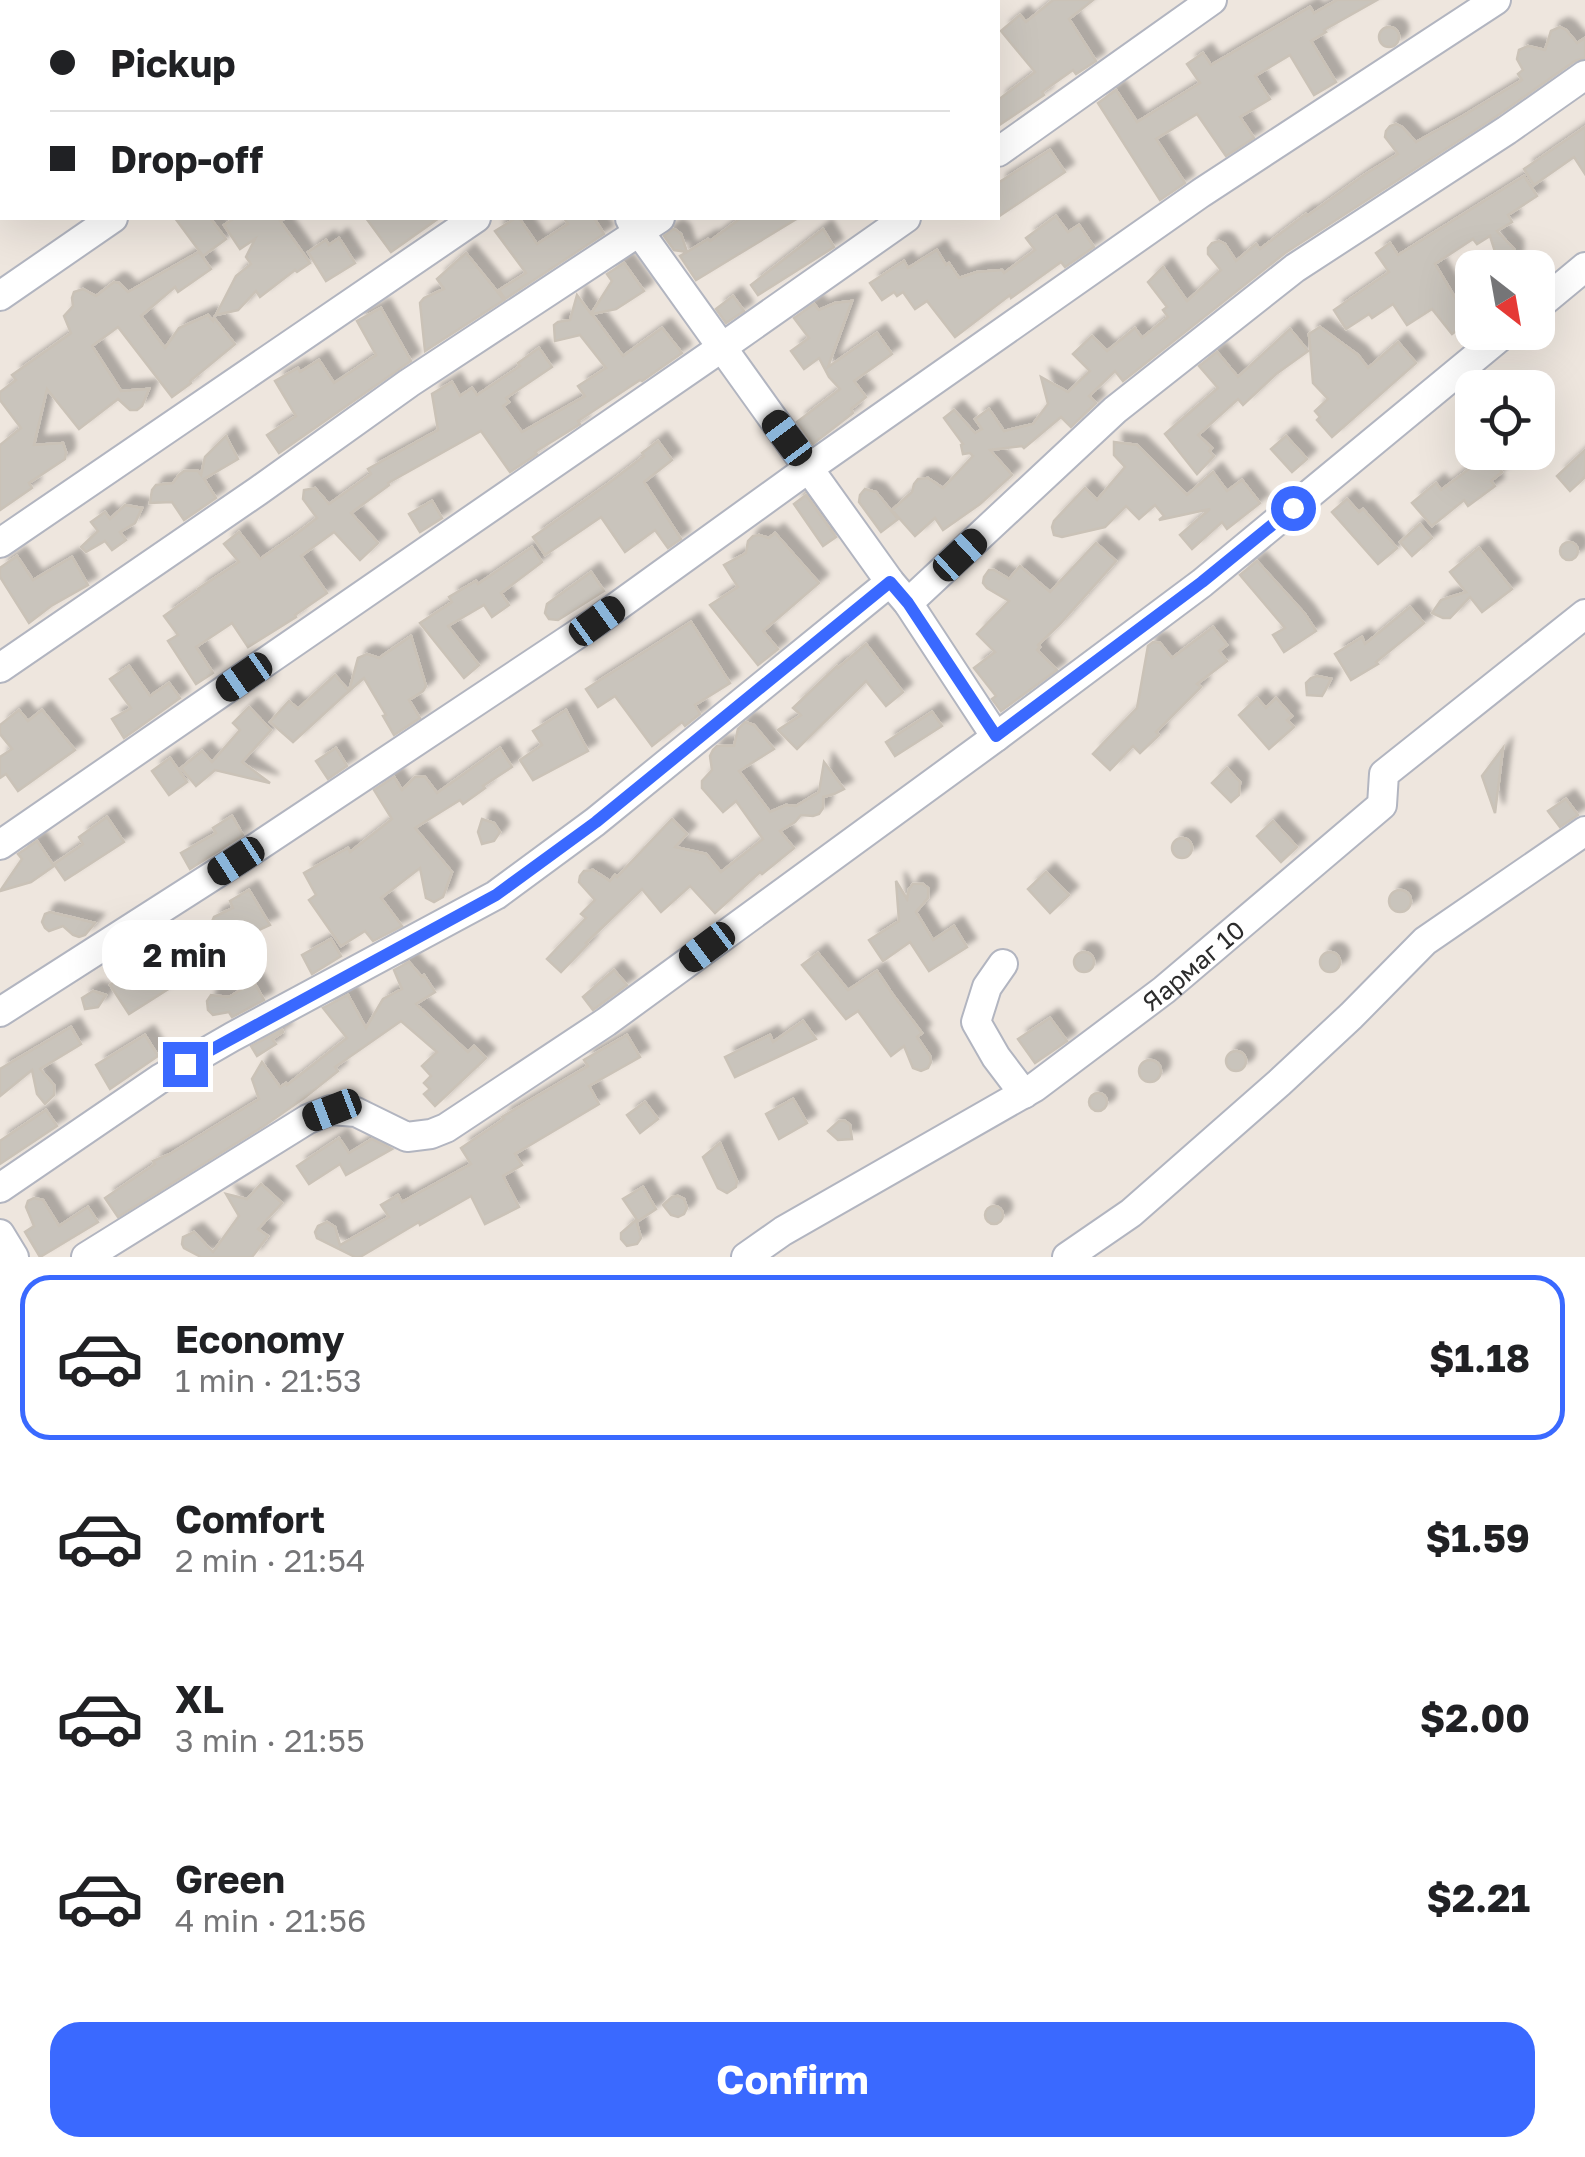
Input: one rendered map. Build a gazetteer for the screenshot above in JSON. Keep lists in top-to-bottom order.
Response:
{
  "streets": {
    "street": ["Яармаг 10"]
  },
  "north": "bottom right",
  "page": {
    "banner": ["Pickup", "Drop-off"],
    "bubble": "2 min",
    "list": [
      {
        "name": "Economy",
        "note": "1 min · 21:53",
        "value": "$1.18"
      },
      {
        "name": "Comfort",
        "note": "2 min · 21:54",
        "value": "$1.59"
      },
      {
        "name": "XL",
        "note": "3 min · 21:55",
        "value": "$2.00"
      },
      {
        "name": "Green",
        "note": "4 min · 21:56",
        "value": "$2.21"
      }
    ],
    "buttons": "Confirm"
  }
}
